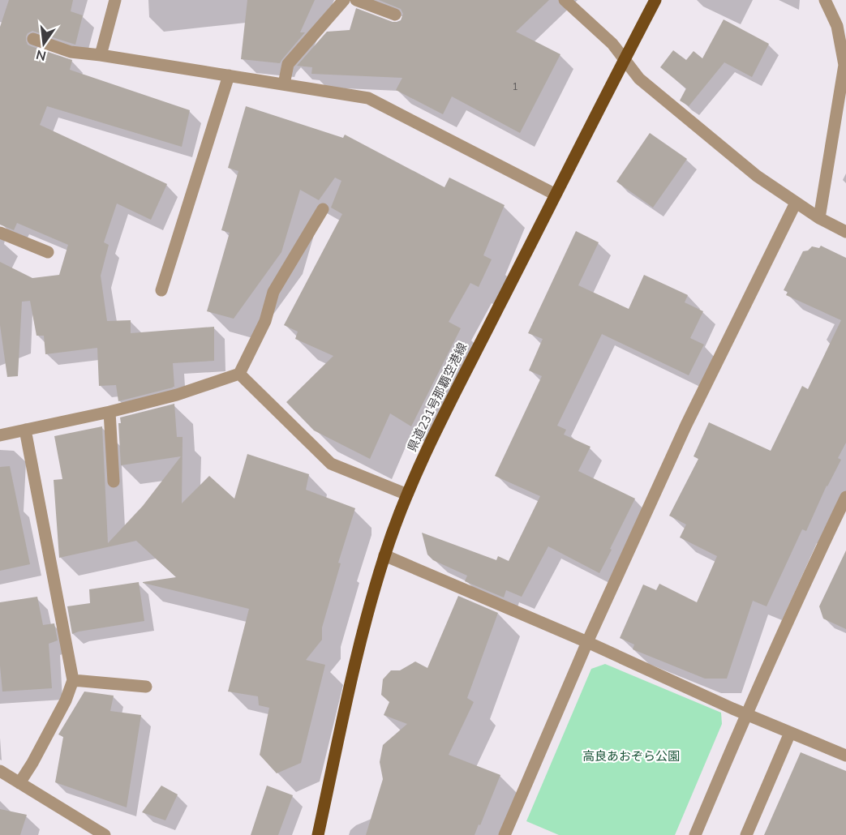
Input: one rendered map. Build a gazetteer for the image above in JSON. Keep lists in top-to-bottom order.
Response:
{
  "streets": {
    "main road": ["県道231号那覇空港線"]
  },
  "parks": ["高良あおぞら公園"],
  "house_numbers": ["1"],
  "north": "bottom"
}
